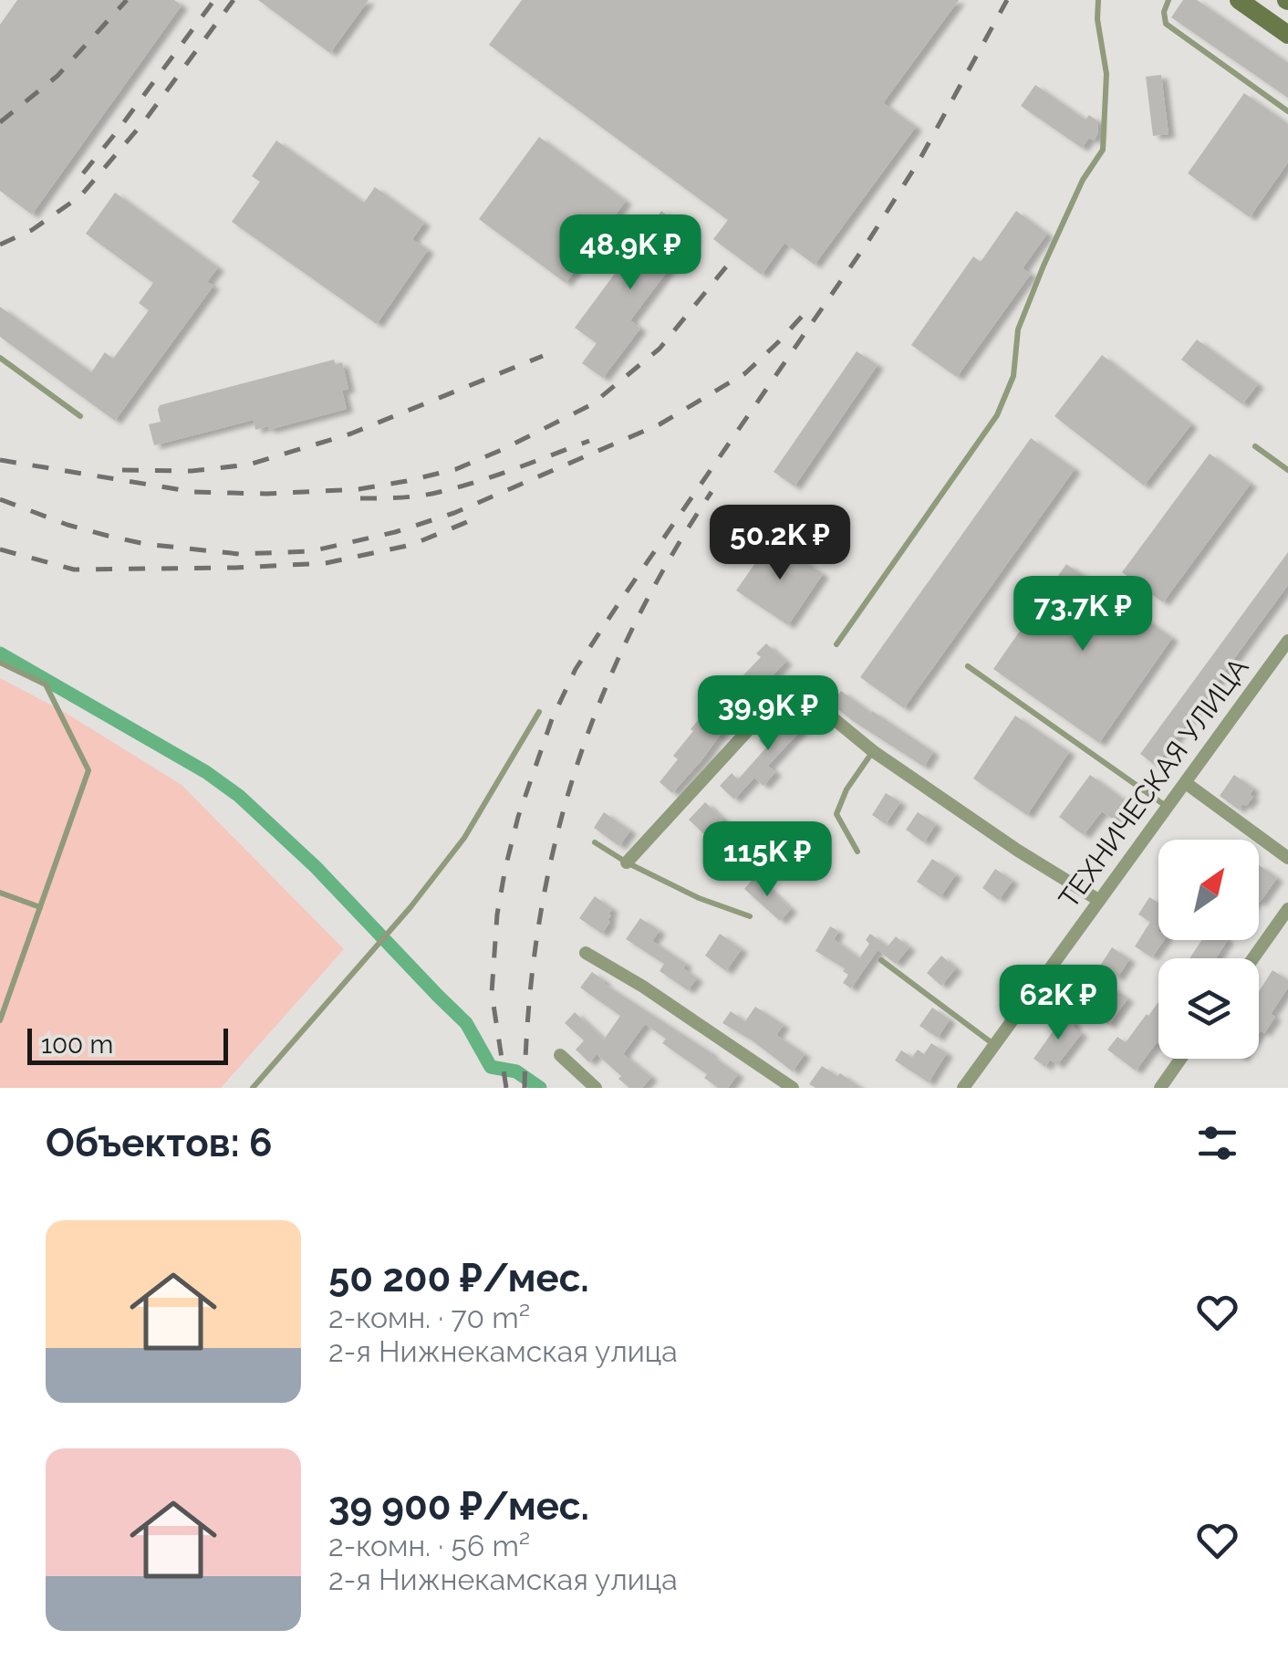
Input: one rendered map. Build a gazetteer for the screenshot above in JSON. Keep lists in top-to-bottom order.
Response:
{
  "streets": {
    "street": ["ТЕХНИЧЕСКАЯ УЛИЦА"]
  },
  "scale_bar": "100 m",
  "north": "top right",
  "page": {
    "price": [
      "48.9K ₽",
      "50.2K ₽",
      "73.7K ₽",
      "39.9K ₽",
      "115K ₽",
      "62K ₽"
    ],
    "scale": "100 m",
    "heading": "Объектов: 6",
    "list": [
      {
        "name": "50 200 ₽/мес.",
        "note": "2-комн. · 70 m² · 2-я Нижнекамская улица"
      },
      {
        "name": "39 900 ₽/мес.",
        "note": "2-комн. · 56 m² · 2-я Нижнекамская улица"
      }
    ]
  }
}
